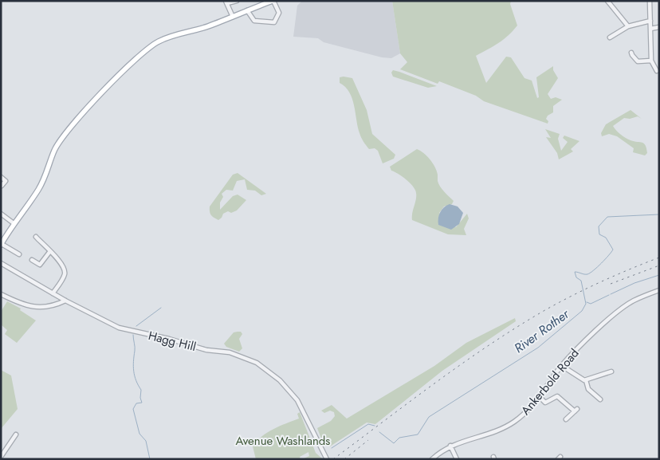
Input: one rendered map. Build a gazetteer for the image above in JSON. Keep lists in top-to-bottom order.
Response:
{
  "streets": {
    "street": ["Hagg Hill", "Ankerbold Road"]
  },
  "water": ["River Rother"],
  "parks": ["Avenue Washlands"]
}
